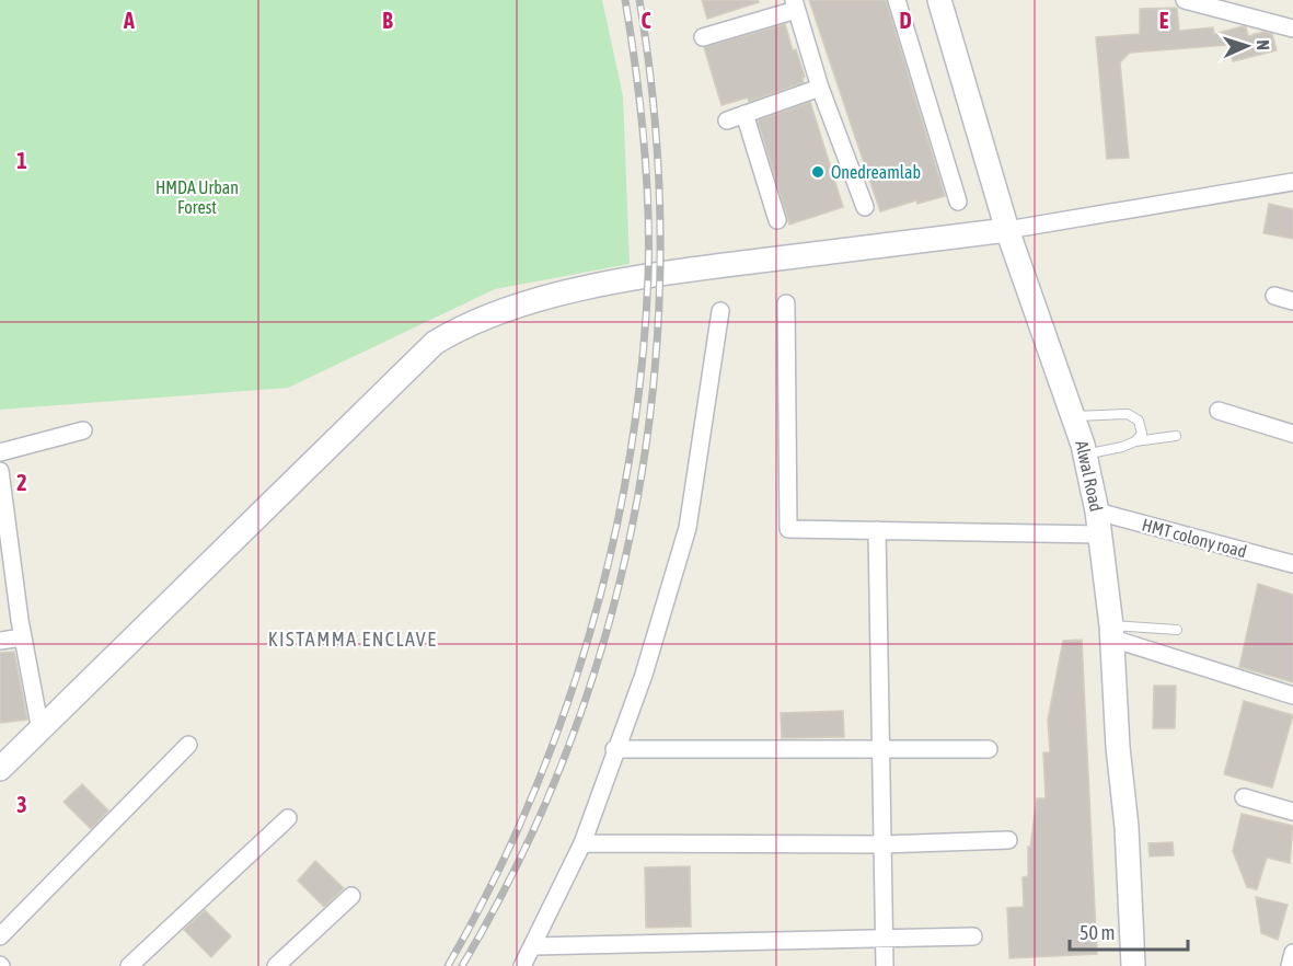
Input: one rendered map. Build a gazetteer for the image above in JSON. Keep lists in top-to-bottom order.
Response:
{
  "streets": {
    "street": ["Alwal Road", "HMT colony road"]
  },
  "crossings": [
    ["Alwal Road", "HMT colony road"]
  ],
  "districts": ["KISTAMMA ENCLAVE"],
  "parks": ["HMDA Urban Forest"],
  "places": ["Onedreamlab"],
  "scale_bar": "50 m",
  "north": "right",
  "grid": {
    "columns": [
      "A",
      "B",
      "C",
      "D",
      "E"
    ],
    "rows": ["1", "2", "3"]
  }
}
